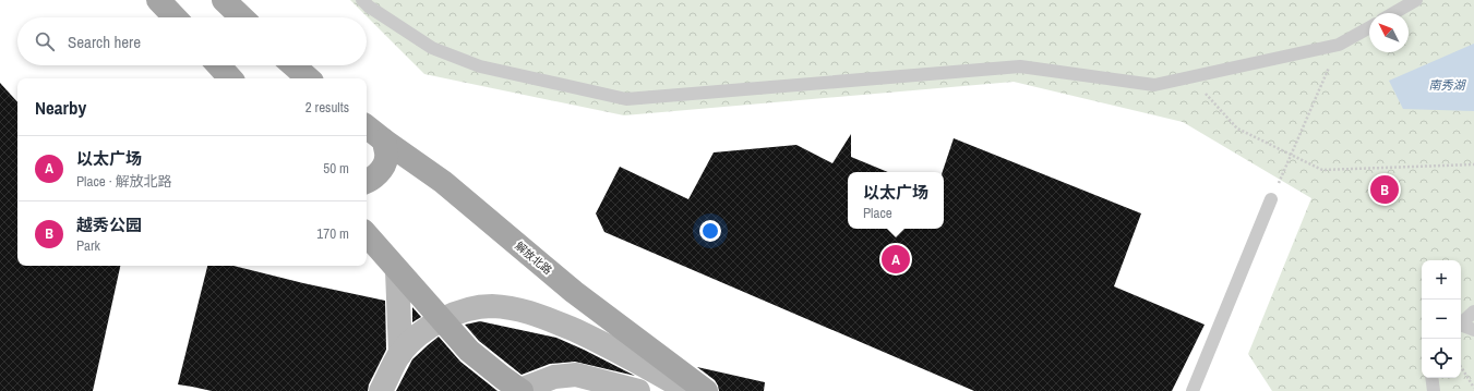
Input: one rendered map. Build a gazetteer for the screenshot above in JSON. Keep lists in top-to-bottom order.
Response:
{
  "streets": {
    "main road": ["解放北路"]
  },
  "water": ["南秀湖"],
  "north": "top left",
  "page": {
    "search": "Search here",
    "heading": ["Nearby", "2 results"],
    "list": [
      {
        "mark": "A",
        "name": "以太广场",
        "note": "Place · 解放北路",
        "value": "50 m"
      },
      {
        "mark": "B",
        "name": "越秀公园",
        "note": "Park",
        "value": "170 m"
      }
    ],
    "popup": ["以太广场", "Place"],
    "pins": ["B", "A"],
    "map_buttons": ["+", "−"]
  }
}
